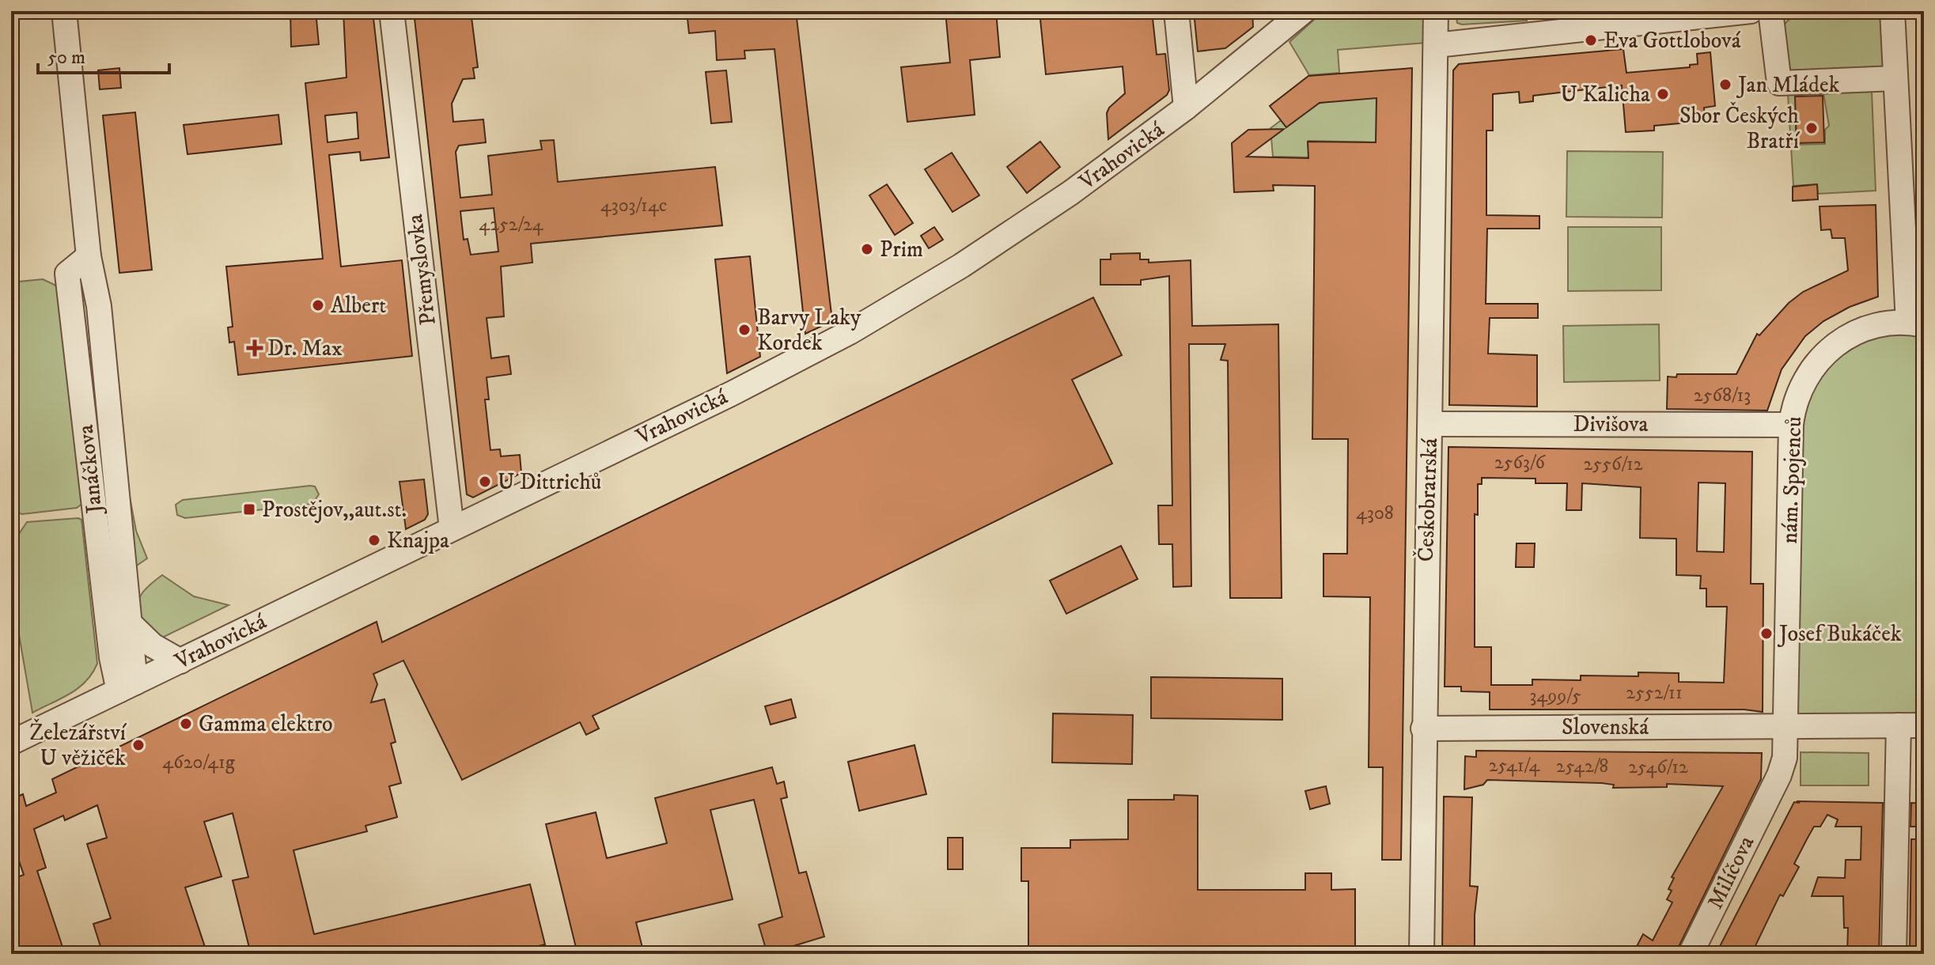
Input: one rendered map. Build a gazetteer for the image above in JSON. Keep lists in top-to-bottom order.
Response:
{
  "streets": {
    "street": [
      "Vrahovická",
      "Přemyslovka",
      "Divišova",
      "Janáčkova",
      "nám. Spojenců",
      "Českobratrská",
      "Slovenská",
      "Milíčova"
    ]
  },
  "crossings": [
    ["Vrahovická", "Přemyslovka"],
    ["Vrahovická", "Janáčkova"],
    ["Divišova", "nám. Spojenců"],
    ["Divišova", "Českobratrská"],
    ["nám. Spojenců", "Slovenská"],
    ["nám. Spojenců", "Milíčova"],
    ["Českobratrská", "Slovenská"]
  ],
  "places": {
    "other": [
      "Eva Gottlobová",
      "Jan Mládek",
      "U Kalicha",
      "Sbor Českých Bratří",
      "Prim",
      "Albert",
      "Barvy Laky Kordek",
      "U Dittrichů",
      "Knajpa",
      "Josef Bukáček",
      "Gamma elektro",
      "Železářství U věžiček"
    ],
    "health": ["Dr. Max"],
    "transit": ["Prostějov,,aut.st."]
  },
  "house_numbers": [
    "4303/14c",
    "4252/24",
    "2568/13",
    "2563/6",
    "2556/12",
    "4308",
    "2552/11",
    "3499/5",
    "4620/41g",
    "2541/4",
    "2542/8",
    "2546/12"
  ],
  "scale_bar": "50 m"
}
